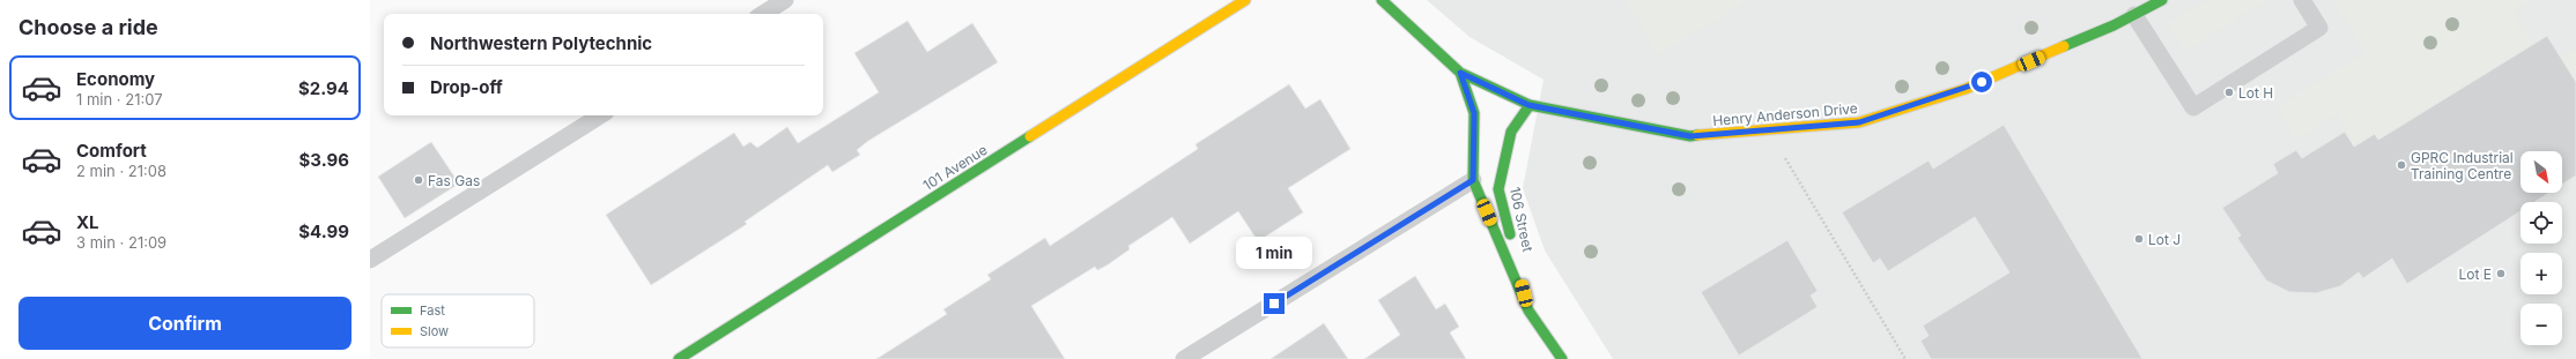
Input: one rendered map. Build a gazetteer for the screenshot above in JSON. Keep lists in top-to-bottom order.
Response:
{
  "streets": {
    "street": ["Henry Anderson Drive", "101 Avenue", "106 Street"]
  },
  "crossings": [
    ["Henry Anderson Drive", "106 Street"]
  ],
  "places": [
    "Lot H",
    "GPRC Industrial Training Centre",
    "Fas Gas",
    "Lot J",
    "Lot E"
  ],
  "legend": ["Fast", "Slow"],
  "north": "bottom right",
  "page": {
    "heading": "Choose a ride",
    "banner": ["Northwestern Polytechnic", "Drop-off"],
    "list": [
      {
        "name": "Economy",
        "note": "1 min · 21:07",
        "value": "$2.94"
      },
      {
        "name": "Comfort",
        "note": "2 min · 21:08",
        "value": "$3.96"
      },
      {
        "name": "XL",
        "note": "3 min · 21:09",
        "value": "$4.99"
      }
    ],
    "map_buttons": ["+", "−"],
    "bubble": "1 min",
    "buttons": "Confirm"
  }
}
